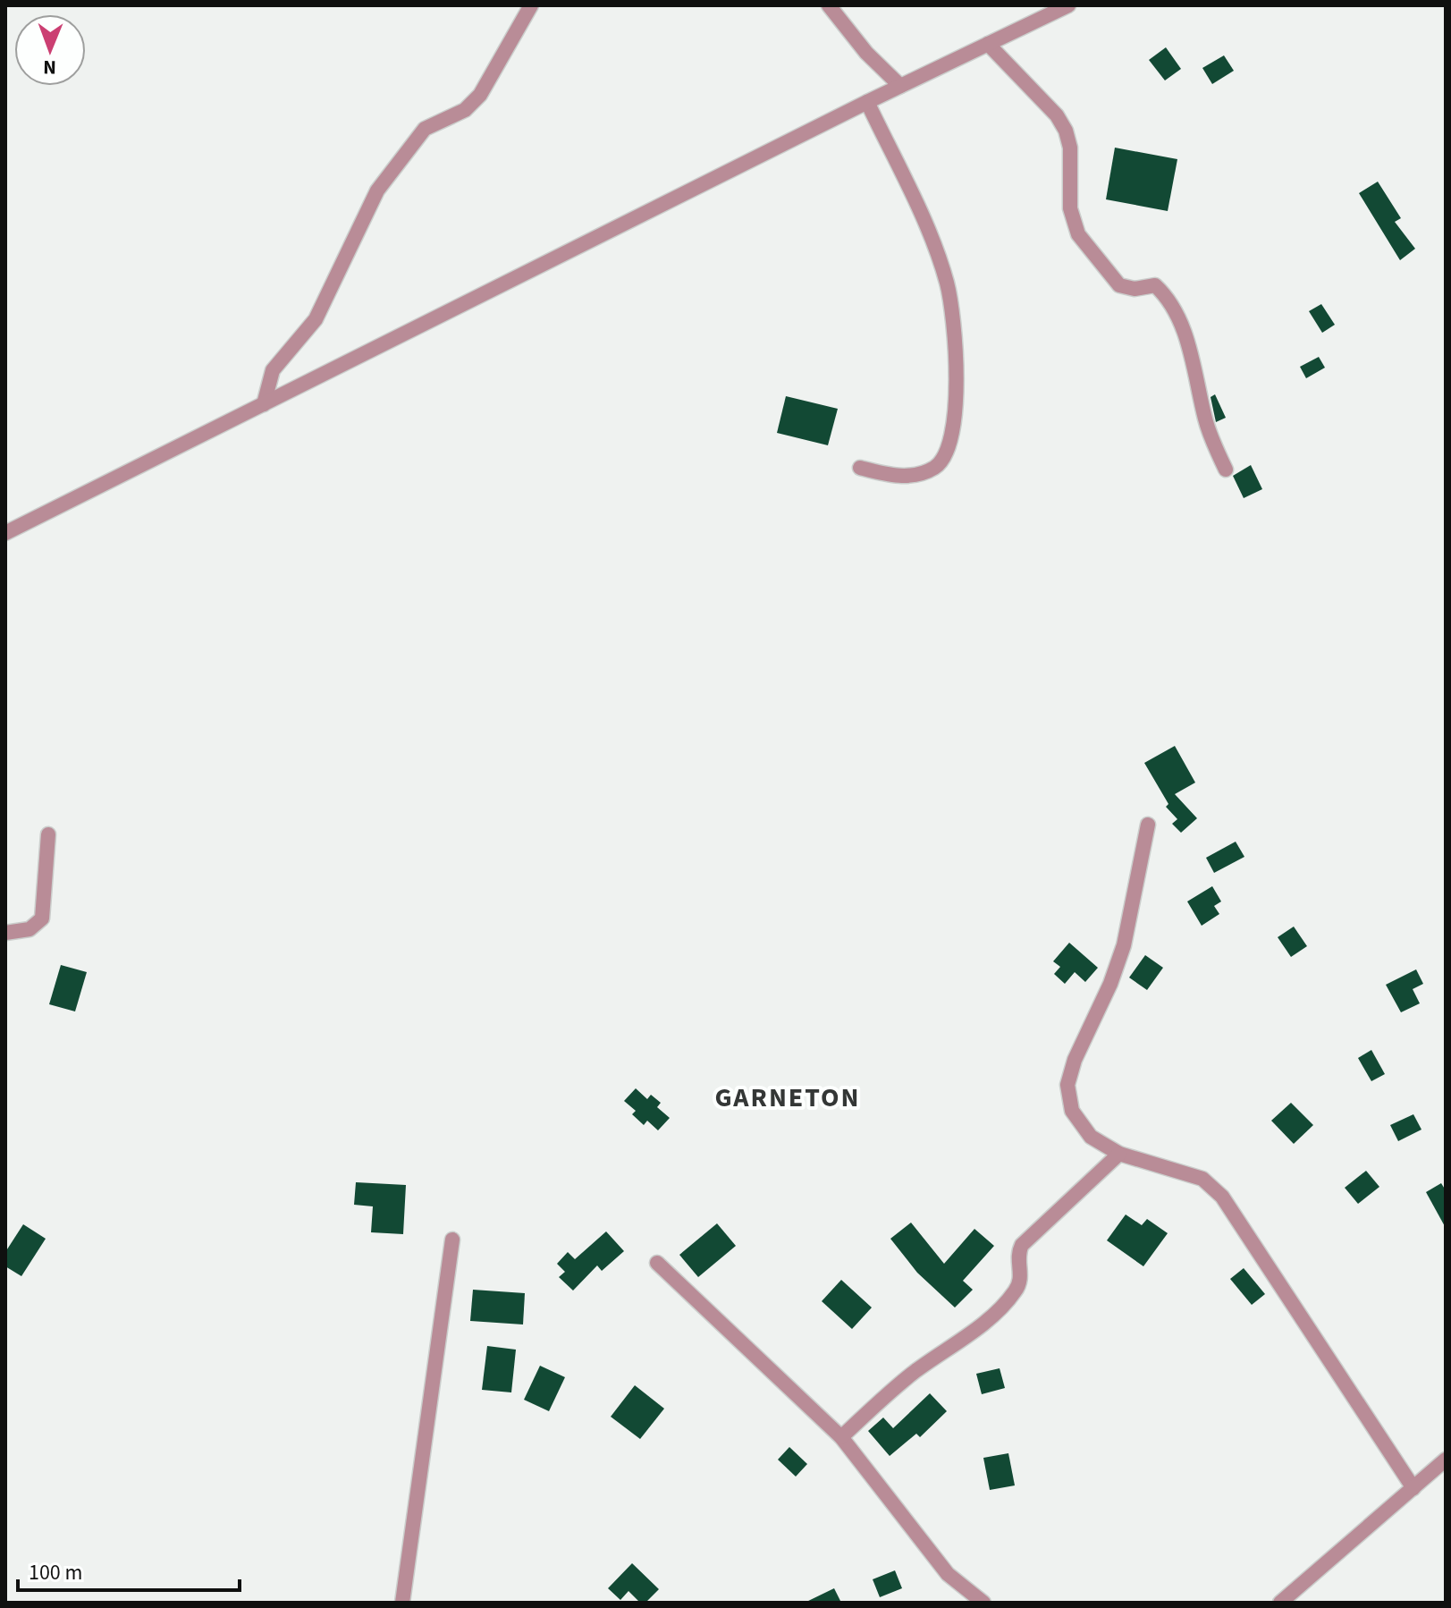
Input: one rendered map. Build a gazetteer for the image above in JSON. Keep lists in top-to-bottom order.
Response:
{
  "districts": ["GARNETON"],
  "scale_bar": "100 m",
  "north": "bottom"
}
